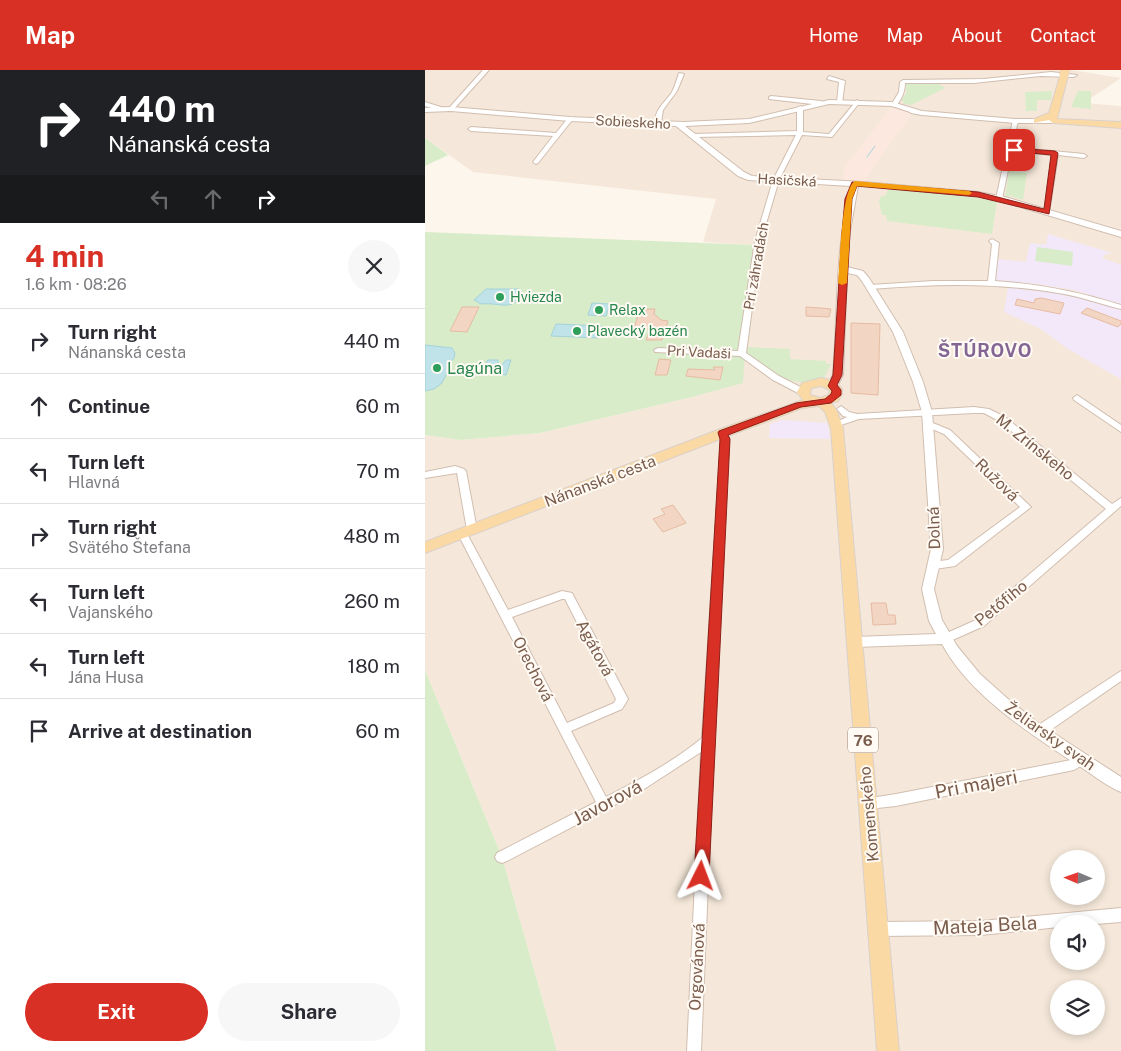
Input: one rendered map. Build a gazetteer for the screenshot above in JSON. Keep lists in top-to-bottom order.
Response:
{
  "streets": {
    "main road": ["Nánanská cesta", "76", "Komenského"],
    "street": [
      "Sobieskeho",
      "Hasičská",
      "Pri záhradách",
      "Pri Vadaši",
      "M. Zrínskeho",
      "Ružová",
      "Dolná",
      "Petőfiho",
      "Agátová",
      "Orechová",
      "Želiarsky svah",
      "Pri majeri",
      "Javorová",
      "Mateja Bela",
      "Orgovánová"
    ]
  },
  "crossings": [
    ["Sobieskeho", "Hasičská"],
    ["Hasičská", "Pri záhradách"],
    ["Pri záhradách", "Pri Vadaši"],
    ["Pri Vadaši", "M. Zrínskeho"],
    ["Pri Vadaši", "Komenského"],
    ["M. Zrínskeho", "Ružová"],
    ["M. Zrínskeho", "Dolná"],
    ["M. Zrínskeho", "Petőfiho"],
    ["M. Zrínskeho", "Komenského"],
    ["Ružová", "Dolná"],
    ["Nánanská cesta", "Orechová"],
    ["Nánanská cesta", "Orgovánová"],
    ["Dolná", "Petőfiho"],
    ["Dolná", "Želiarsky svah"],
    ["Petőfiho", "Želiarsky svah"],
    ["Petőfiho", "Komenského"],
    ["Agátová", "Orechová"],
    ["Orechová", "Javorová"],
    ["Želiarsky svah", "Pri majeri"],
    ["Pri majeri", "Komenského"],
    ["Javorová", "Orgovánová"],
    ["Komenského", "Mateja Bela"]
  ],
  "districts": ["ŠTÚROVO"],
  "places": [
    "Hviezda",
    "Relax",
    "Plavecký bazén",
    "Lagúna"
  ],
  "north": "left",
  "page": {
    "header": "Map",
    "nav": [
      "Home",
      "Map",
      "About",
      "Contact"
    ],
    "turn": ["440 m", "Nánanská cesta"],
    "heading": ["4 min", "1.6 km · 08:26"],
    "list": [
      {
        "name": "Turn right",
        "note": "Nánanská cesta",
        "value": "440 m"
      },
      {
        "name": "Continue",
        "value": "60 m"
      },
      {
        "name": "Turn left",
        "note": "Hlavná",
        "value": "70 m"
      },
      {
        "name": "Turn right",
        "note": "Svätého Štefana",
        "value": "480 m"
      },
      {
        "name": "Turn left",
        "note": "Vajanského",
        "value": "260 m"
      },
      {
        "name": "Turn left",
        "note": "Jána Husa",
        "value": "180 m"
      },
      {
        "name": "Arrive at destination",
        "value": "60 m"
      }
    ],
    "buttons": ["Exit", "Share"]
  }
}
